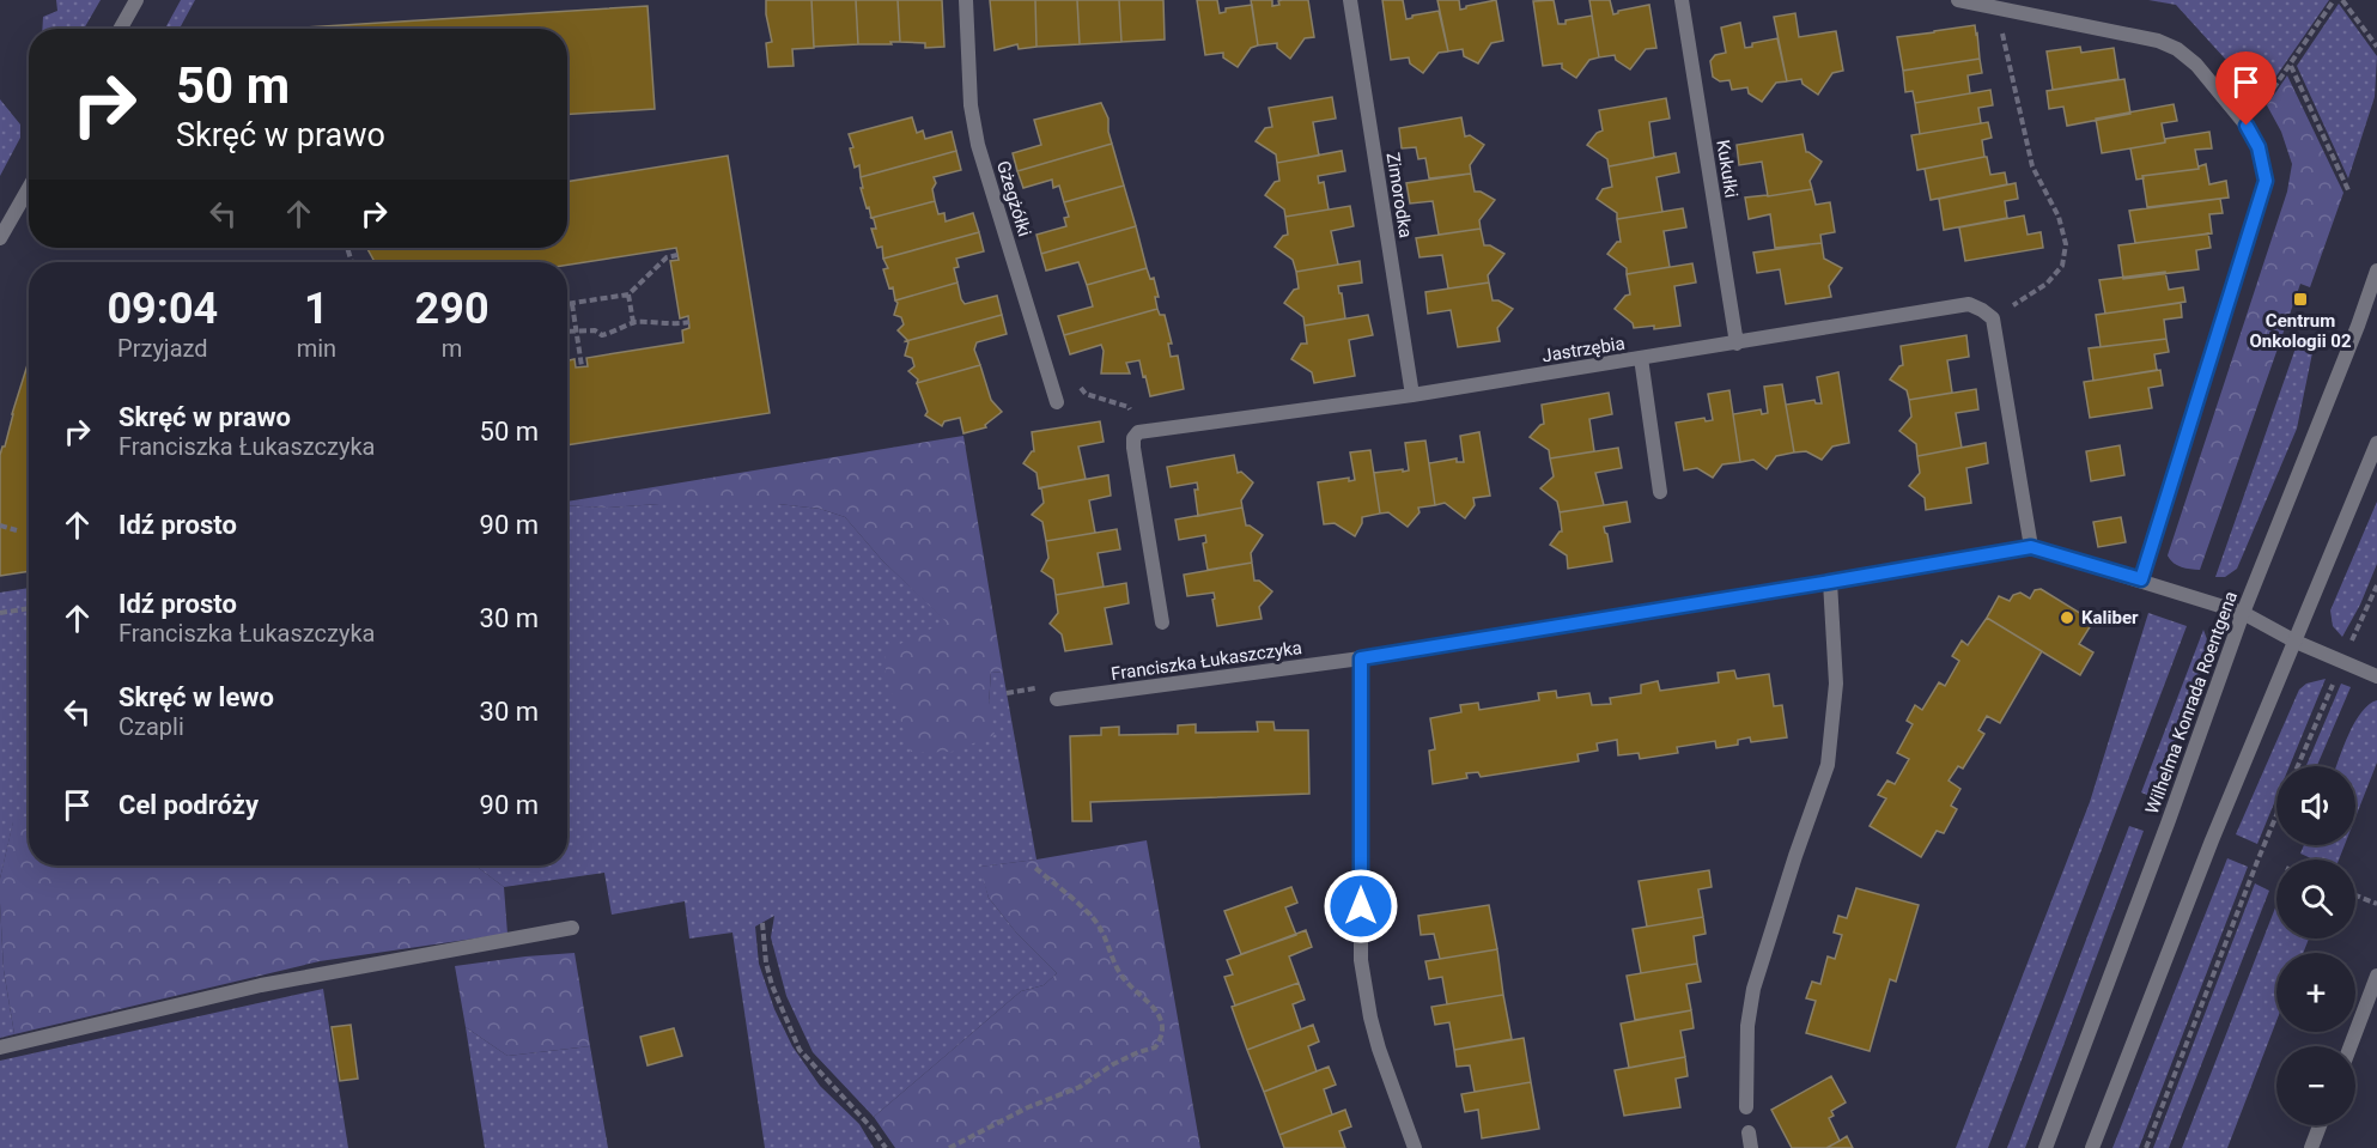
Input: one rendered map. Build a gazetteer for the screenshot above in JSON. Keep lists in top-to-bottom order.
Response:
{
  "streets": {
    "street": [
      "Kukułki",
      "Zimorodka",
      "Gżegżółki",
      "Jastrzębia",
      "Franciszka Łukaszczyka",
      "Wilhelma Konrada Roentgena"
    ]
  },
  "crossings": [
    ["Kukułki", "Jastrzębia"],
    ["Zimorodka", "Jastrzębia"]
  ],
  "places": {
    "transit": ["Centrum Onkologii 02"],
    "other": ["Kaliber"]
  },
  "page": {
    "turn": ["50 m", "Skręć w prawo"],
    "eta": [
      "09:04",
      "Przyjazd",
      "1",
      "min",
      "290",
      "m"
    ],
    "list": [
      {
        "name": "Skręć w prawo",
        "note": "Franciszka Łukaszczyka",
        "value": "50 m"
      },
      {
        "name": "Idź prosto",
        "value": "90 m"
      },
      {
        "name": "Idź prosto",
        "note": "Franciszka Łukaszczyka",
        "value": "30 m"
      },
      {
        "name": "Skręć w lewo",
        "note": "Czapli",
        "value": "30 m"
      },
      {
        "name": "Cel podróży",
        "value": "90 m"
      }
    ],
    "map_buttons": ["+", "−"]
  }
}
